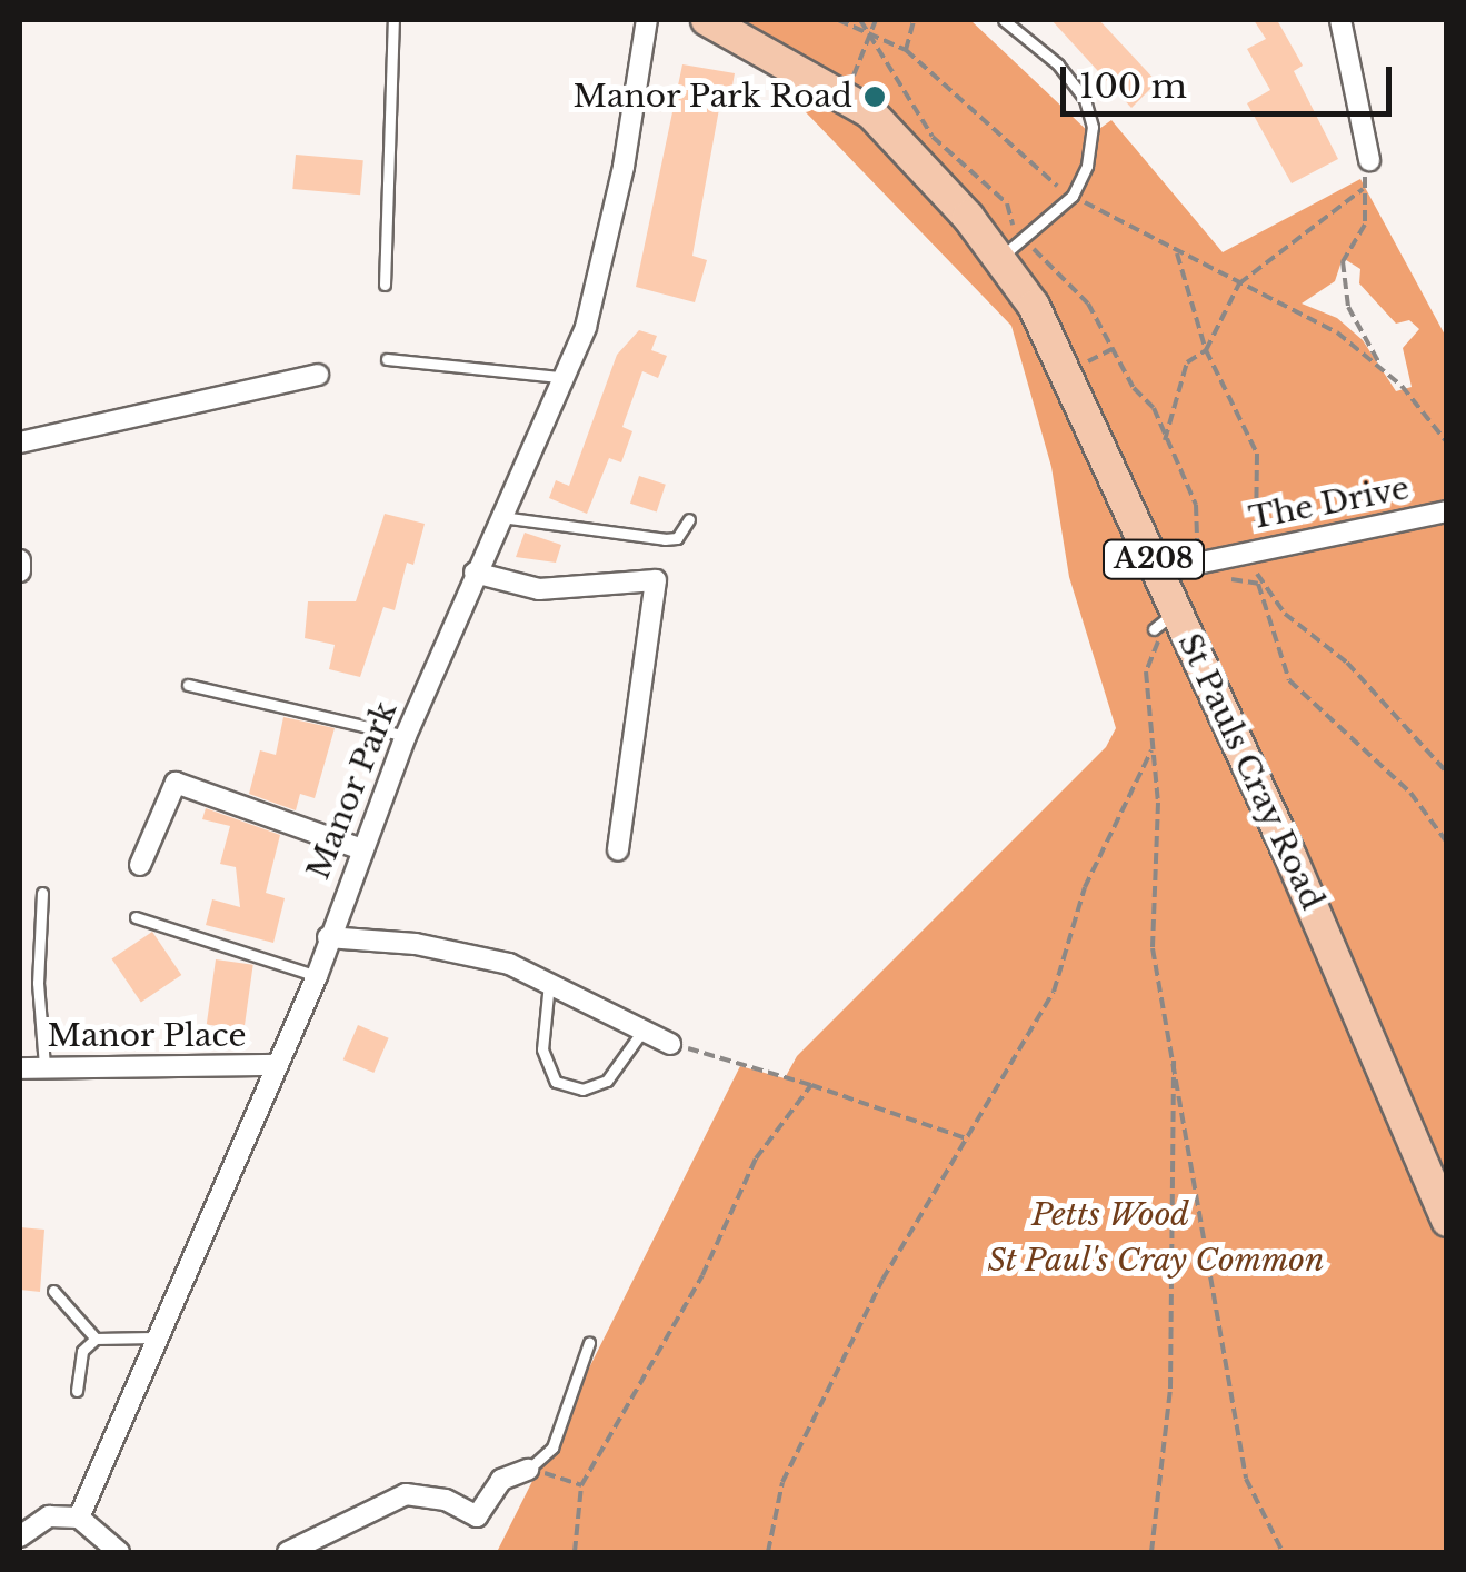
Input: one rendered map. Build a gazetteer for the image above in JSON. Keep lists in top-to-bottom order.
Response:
{
  "streets": {
    "main road": ["A208", "St Pauls Cray Road"],
    "street": ["The Drive", "Manor Park", "Manor Place"]
  },
  "crossings": [
    ["The Drive", "St Pauls Cray Road"],
    ["Manor Park", "Manor Place"]
  ],
  "parks": ["Petts Wood", "St Paul's Cray Common"],
  "places": ["Manor Park Road"],
  "scale_bar": "100 m"
}
